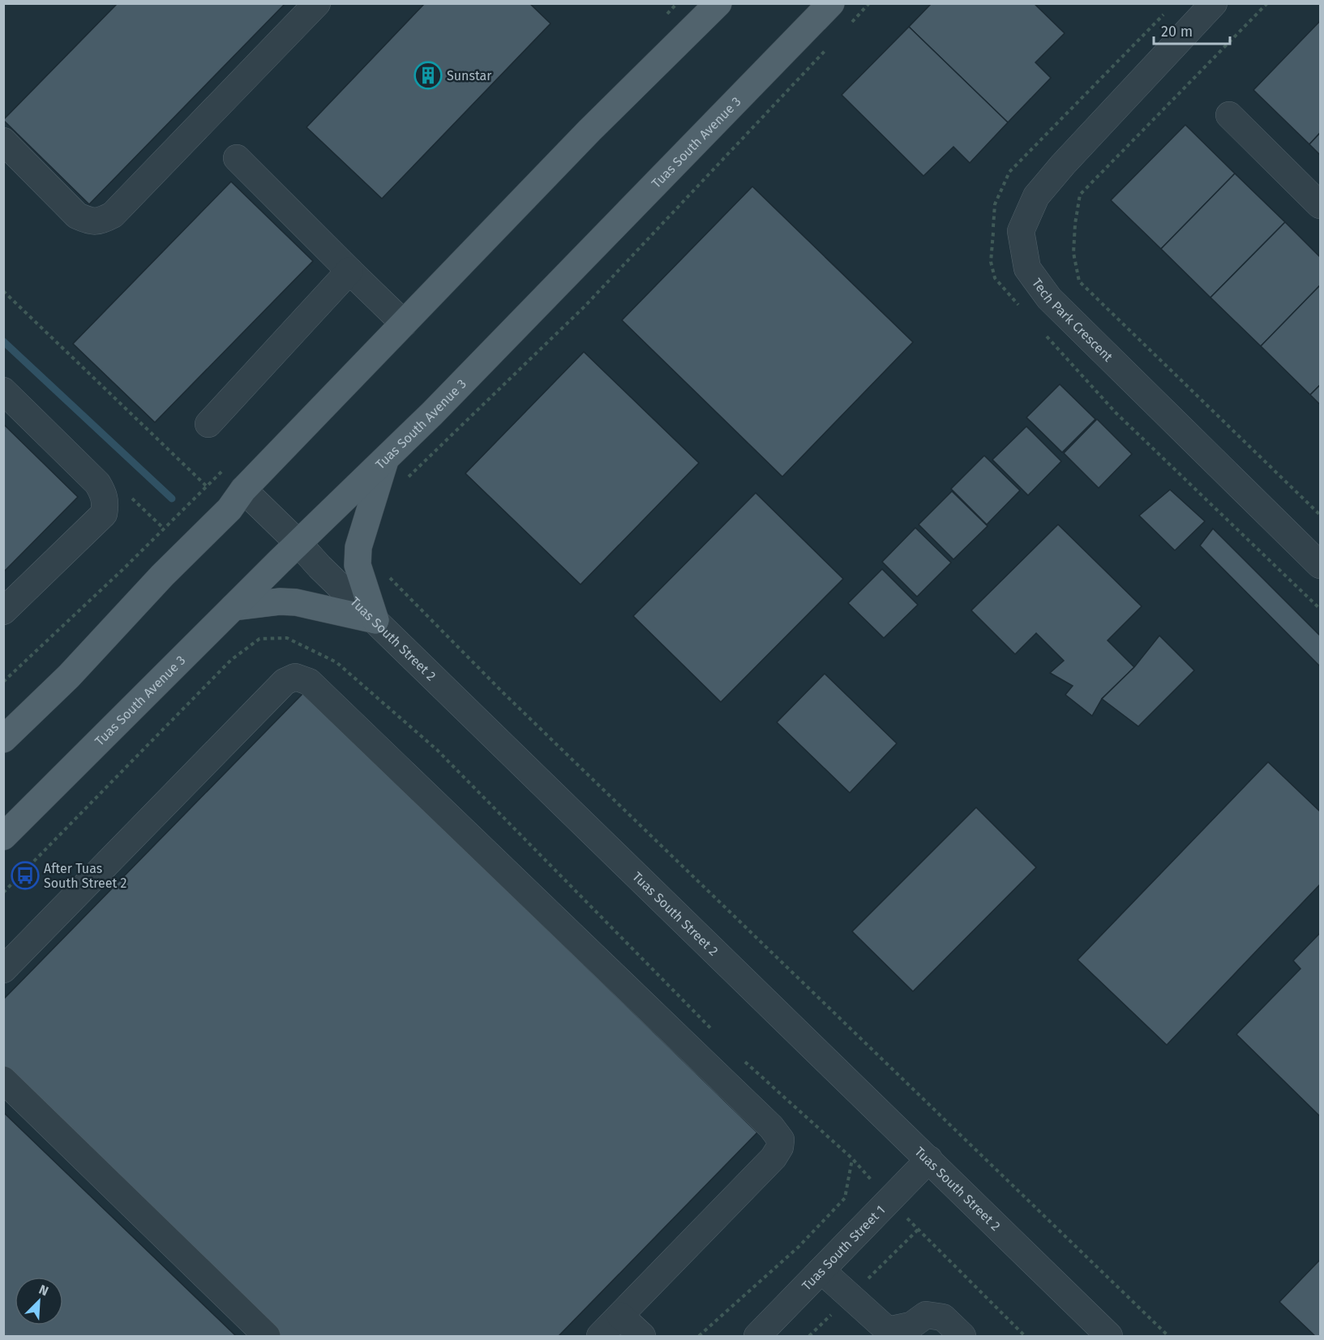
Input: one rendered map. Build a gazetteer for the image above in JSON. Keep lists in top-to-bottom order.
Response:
{
  "streets": {
    "main road": ["Tuas South Avenue 3"],
    "street": ["Tech Park Crescent", "Tuas South Street 2", "Tuas South Street 1"]
  },
  "crossings": [
    ["Tuas South Avenue 3", "Tuas South Street 2"],
    ["Tuas South Street 2", "Tuas South Street 1"]
  ],
  "places": {
    "building": ["Sunstar"],
    "bus stop": ["After Tuas South Street 2"]
  },
  "scale_bar": "20 m",
  "north": "top right"
}
